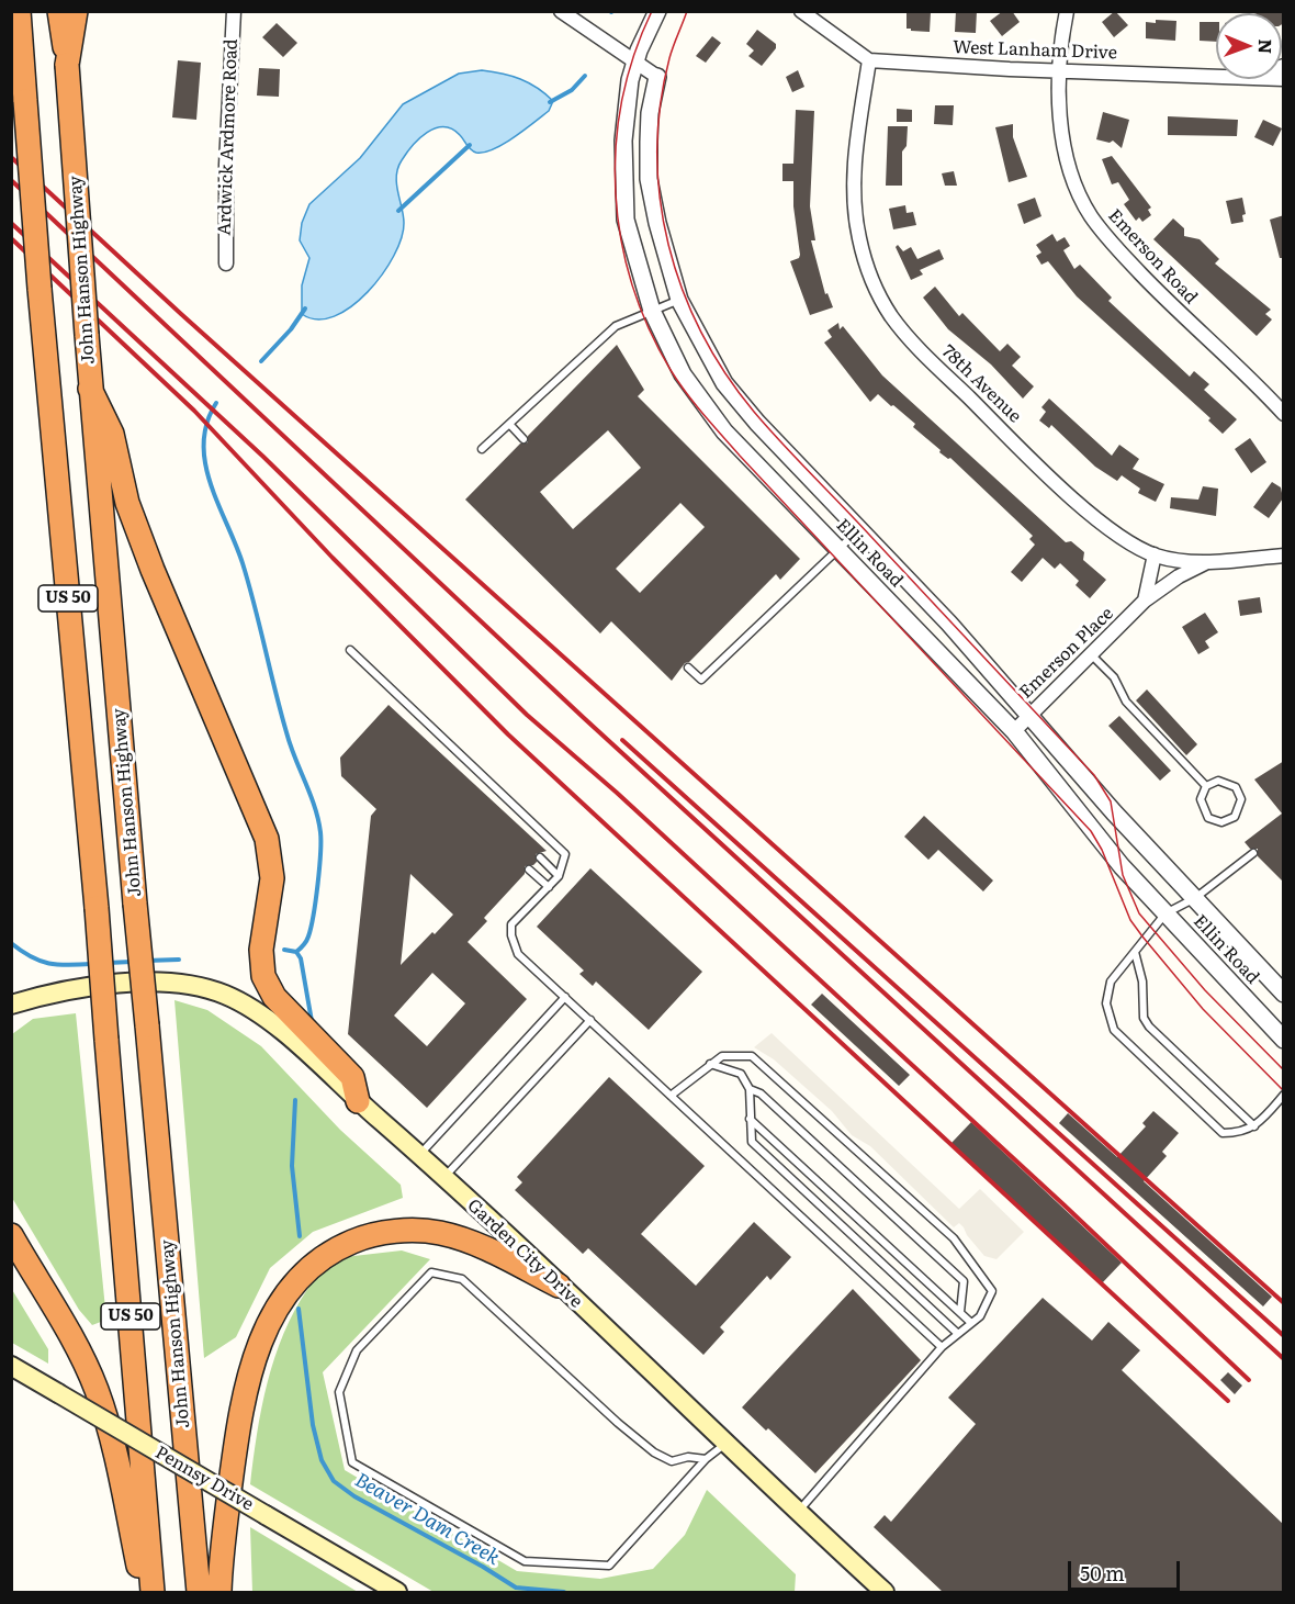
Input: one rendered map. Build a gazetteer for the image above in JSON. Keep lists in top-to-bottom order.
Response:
{
  "streets": {
    "highway": ["John Hanson Highway", "US 50"],
    "main road": ["Garden City Drive", "Pennsy Drive"],
    "street": [
      "West Lanham Drive",
      "Ardwick Ardmore Road",
      "Emerson Road",
      "78th Avenue",
      "Ellin Road",
      "Emerson Place"
    ]
  },
  "crossings": [
    ["West Lanham Drive", "Emerson Road"],
    ["West Lanham Drive", "78th Avenue"],
    ["78th Avenue", "Emerson Place"],
    ["Ellin Road", "Emerson Place"]
  ],
  "water": ["Beaver Dam Creek"],
  "scale_bar": "50 m",
  "north": "right"
}
